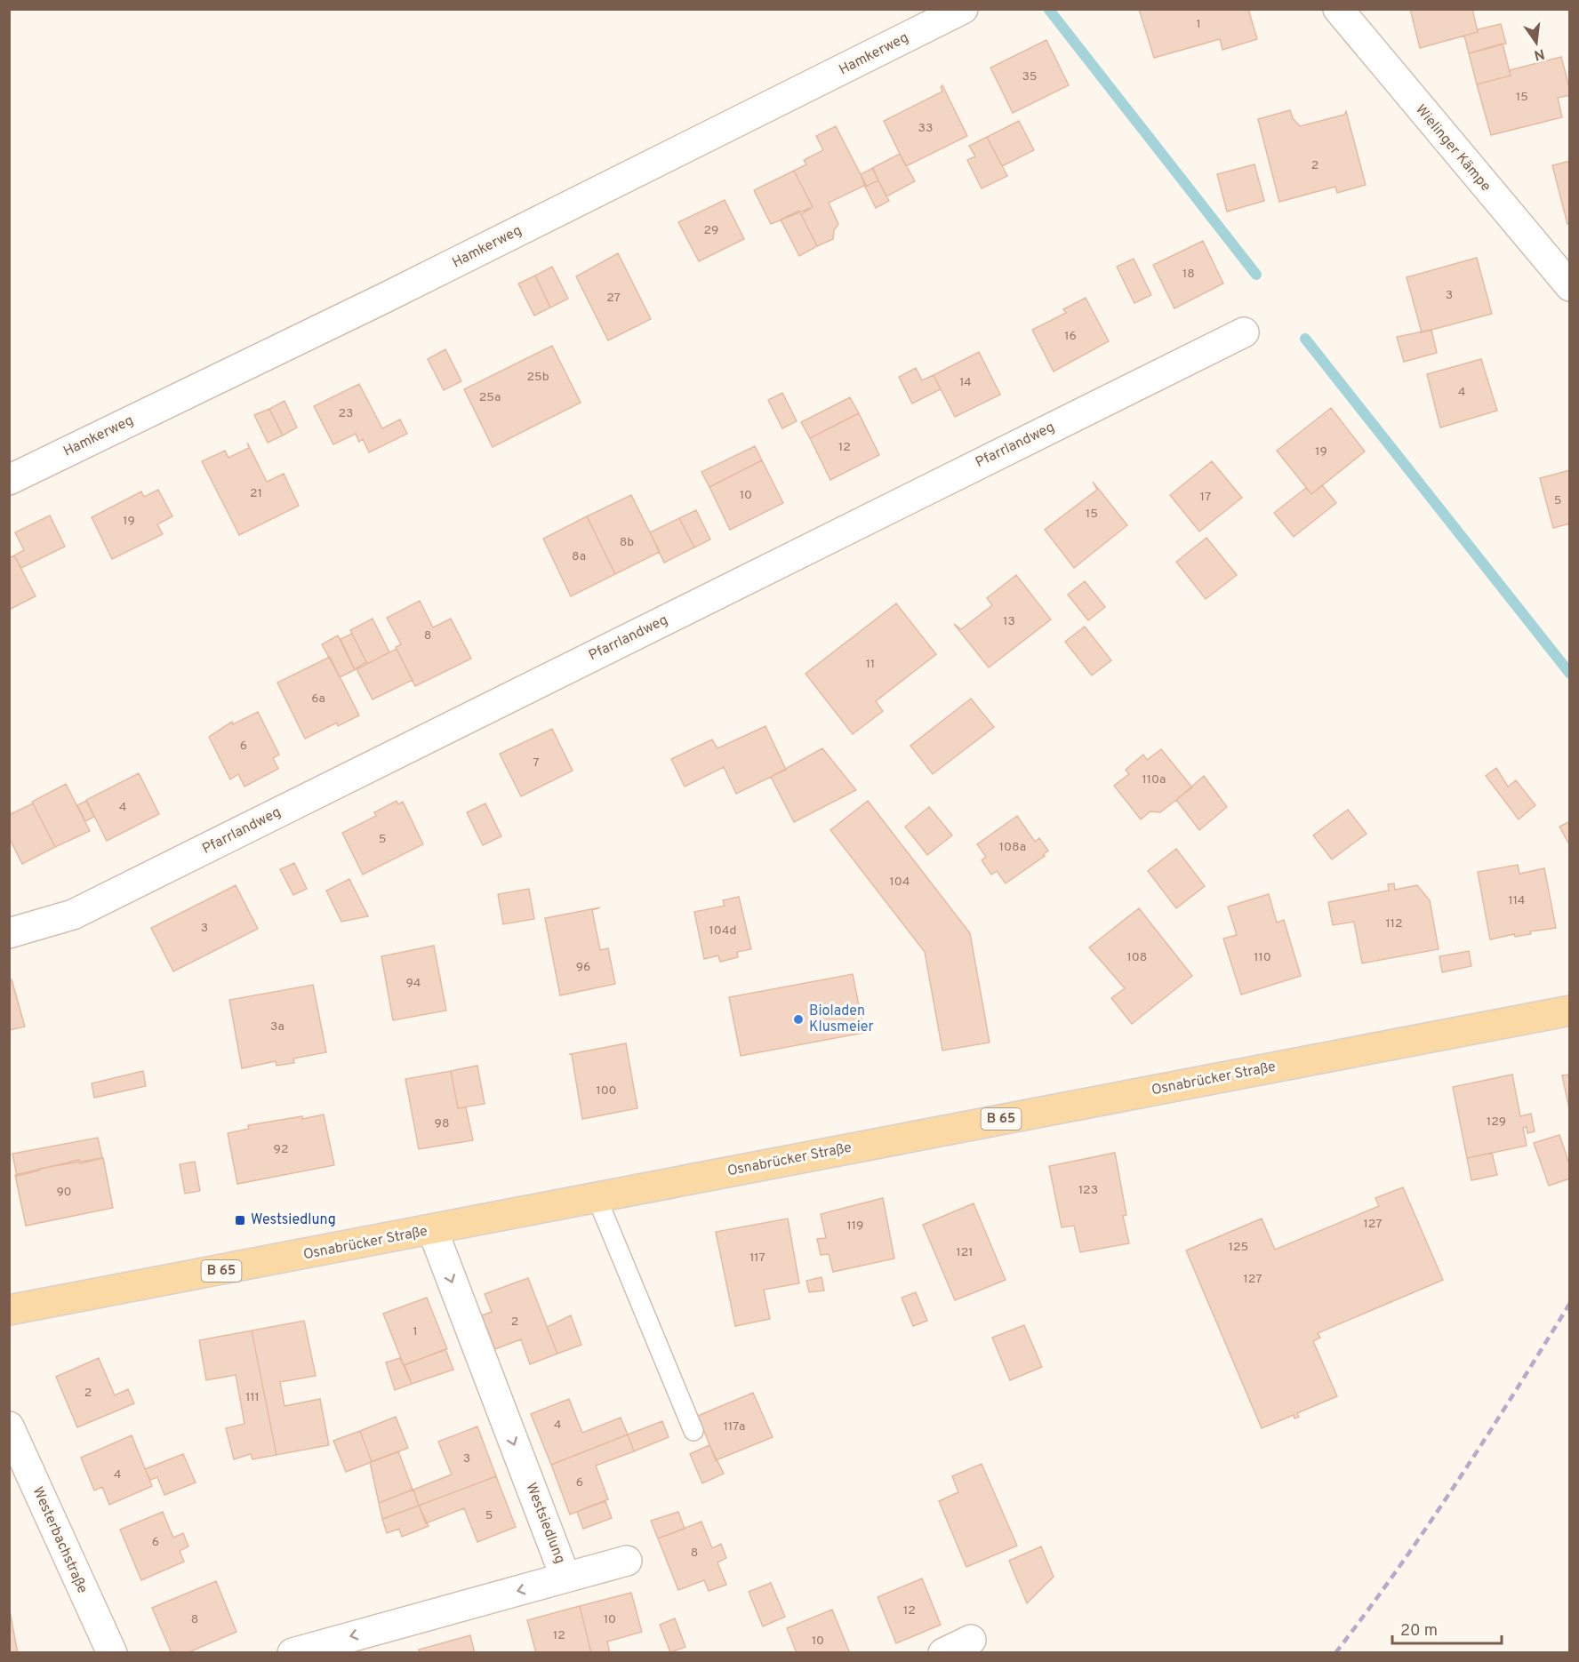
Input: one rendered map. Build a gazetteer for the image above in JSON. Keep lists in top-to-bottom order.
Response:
{
  "streets": {
    "main road": ["Osnabrücker Straße", "B 65"],
    "street": [
      "Hamkerweg",
      "Wielinger Kämpe",
      "Pfarrlandweg",
      "Westsiedlung",
      "Westerbachstraße"
    ]
  },
  "crossings": [
    ["Osnabrücker Straße", "Westsiedlung"]
  ],
  "places": {
    "other": ["Bioladen Klusmeier"],
    "transit": ["Westsiedlung"]
  },
  "house_numbers": [
    "1",
    "35",
    "15",
    "33",
    "2",
    "29",
    "18",
    "3",
    "27",
    "16",
    "25b",
    "14",
    "4",
    "25a",
    "23",
    "12",
    "19",
    "21",
    "10",
    "17",
    "5",
    "15",
    "19",
    "8b",
    "8a",
    "13",
    "8",
    "11",
    "6a",
    "6",
    "7",
    "110a",
    "4",
    "5",
    "108a",
    "104",
    "114",
    "112",
    "3",
    "104d",
    "108",
    "110",
    "96",
    "94",
    "3a",
    "100",
    "129",
    "98",
    "92",
    "123",
    "90",
    "127",
    "119",
    "125",
    "121",
    "117",
    "127",
    "2",
    "1",
    "2",
    "111",
    "4",
    "117a",
    "3",
    "4",
    "6",
    "5",
    "6",
    "8",
    "12",
    "8",
    "10",
    "12",
    "10"
  ],
  "scale_bar": "20 m",
  "north": "bottom"
}
